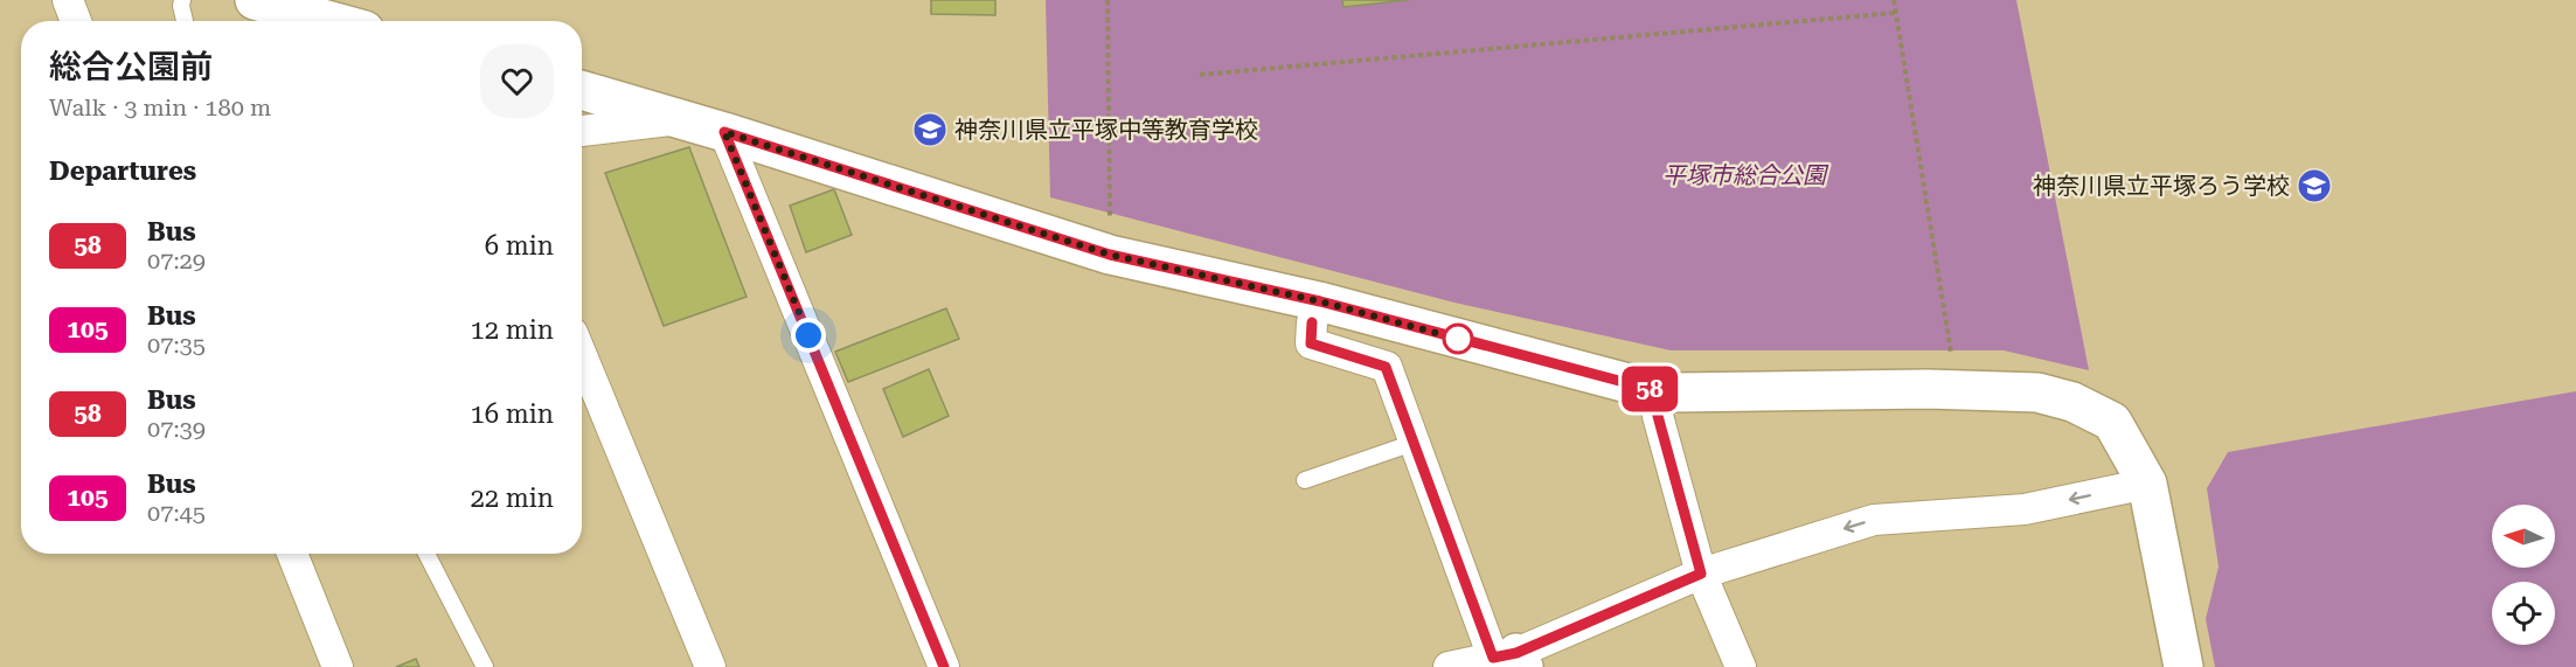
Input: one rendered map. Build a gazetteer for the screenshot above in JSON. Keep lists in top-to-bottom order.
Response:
{
  "parks": ["平塚市総合公園"],
  "places": {
    "school or university": ["神奈川県立平塚中等教育学校", "神奈川県立平塚ろう学校"]
  },
  "lines": ["bus line 58"],
  "north": "left",
  "page": {
    "on_map": "58",
    "heading": [
      ["総合公園前", "Walk · 3 min · 180 m"],
      "Departures"
    ],
    "list": [
      {
        "mark": "58",
        "name": "Bus",
        "note": "07:29",
        "value": "6 min"
      },
      {
        "mark": "105",
        "name": "Bus",
        "note": "07:35",
        "value": "12 min"
      },
      {
        "mark": "58",
        "name": "Bus",
        "note": "07:39",
        "value": "16 min"
      },
      {
        "mark": "105",
        "name": "Bus",
        "note": "07:45",
        "value": "22 min"
      }
    ]
  }
}
